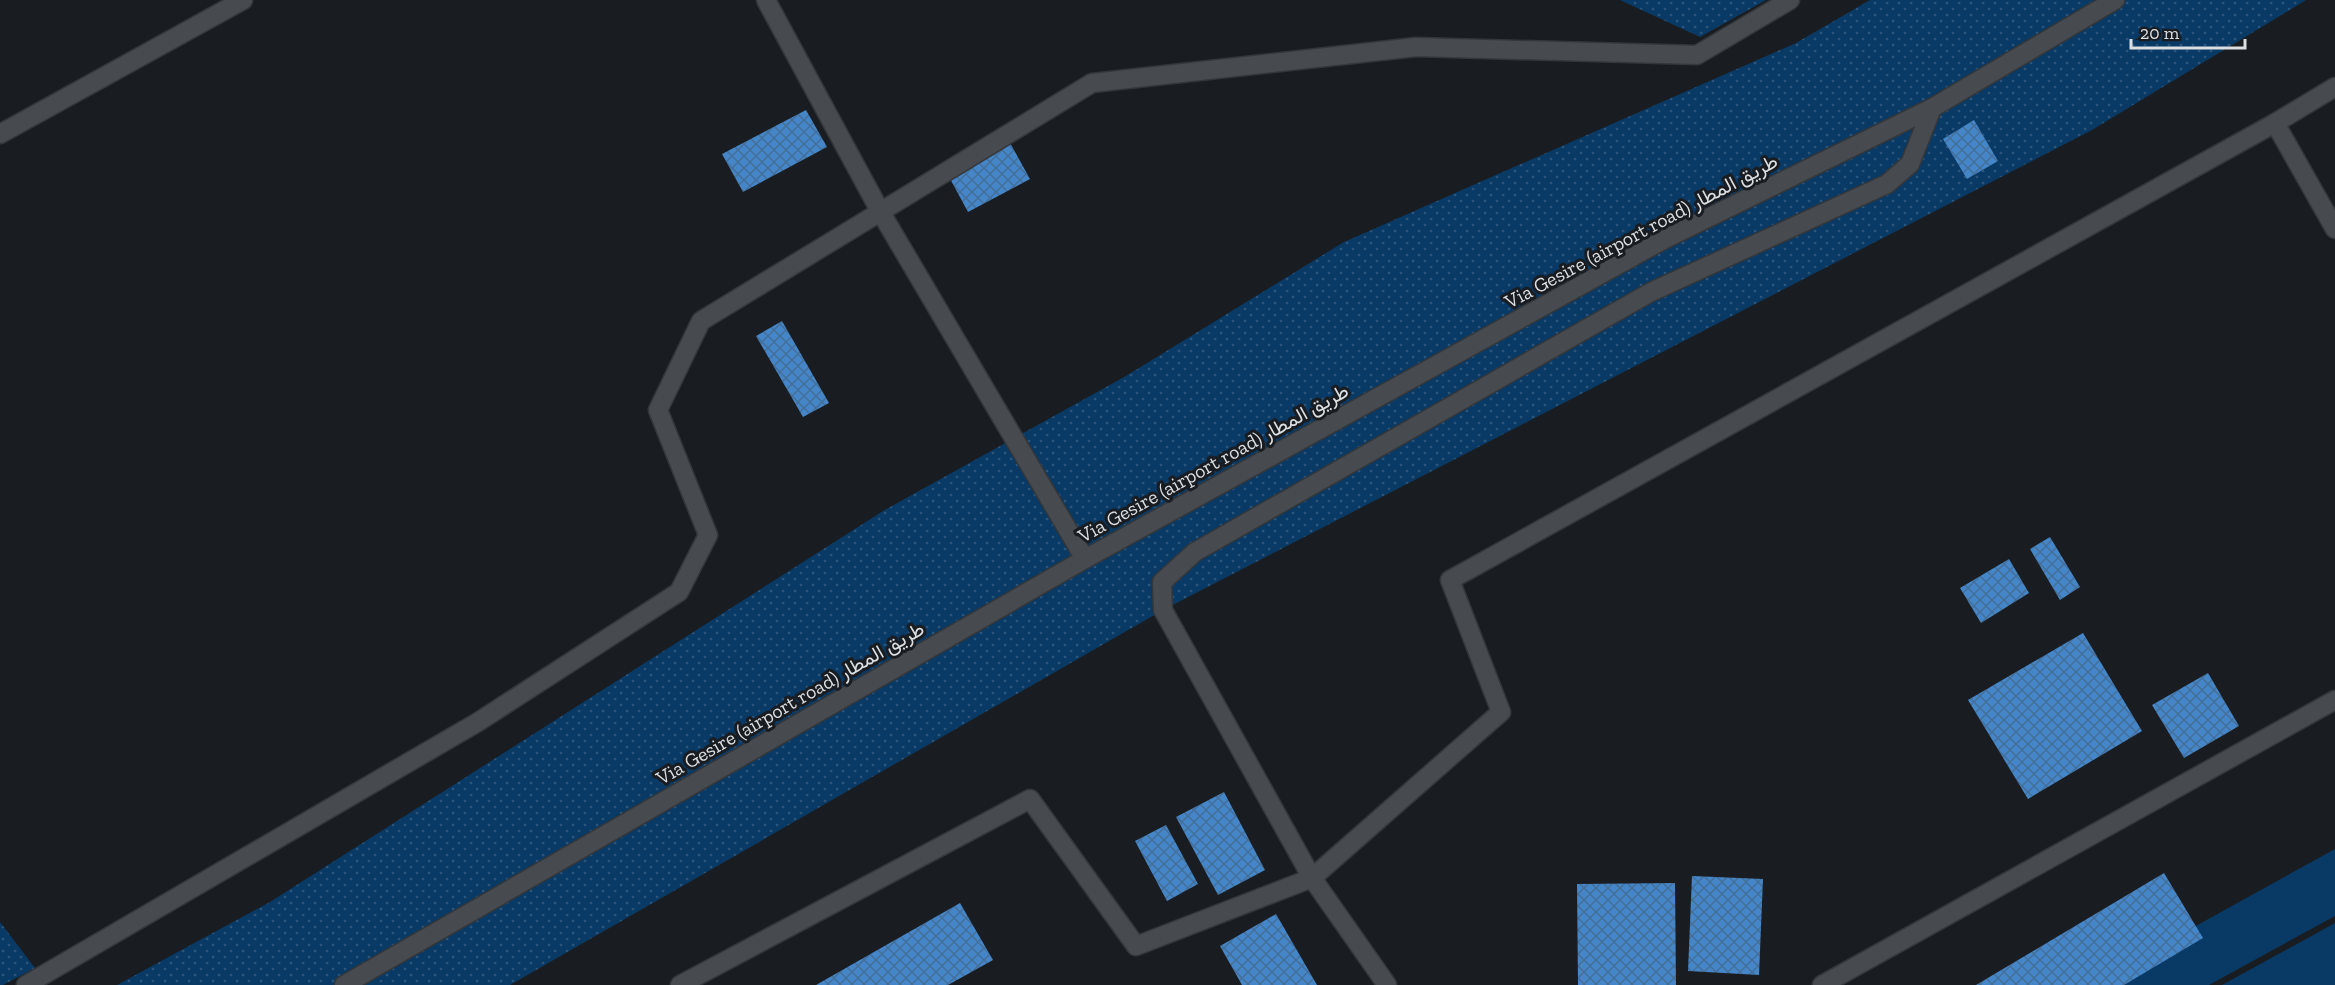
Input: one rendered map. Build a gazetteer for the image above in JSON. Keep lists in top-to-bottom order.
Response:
{
  "streets": {
    "main road": ["Via Gesire (airport road) طريق المطار"]
  },
  "scale_bar": "20 m"
}
